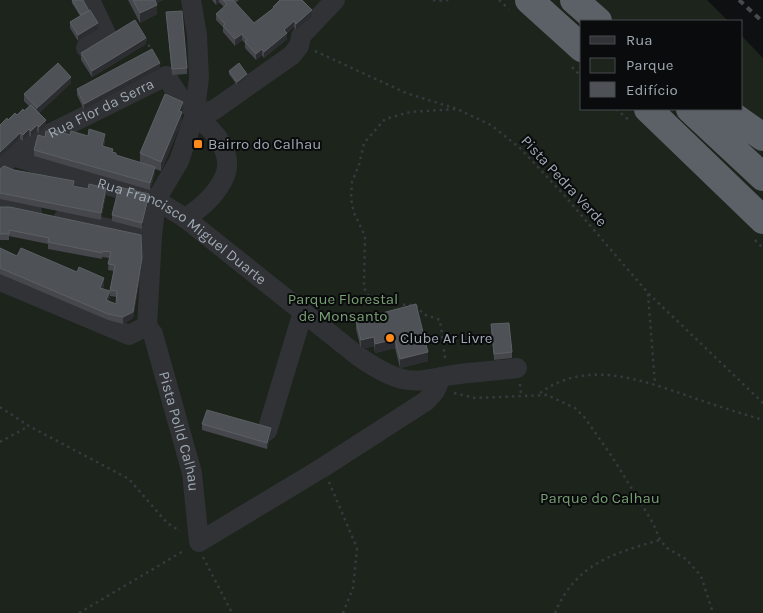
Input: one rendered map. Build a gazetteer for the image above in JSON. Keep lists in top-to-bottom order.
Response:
{
  "streets": {
    "street": ["Rua Flor da Serra", "Rua Francisco Miguel Duarte", "Pista Polld Calhau"],
    "path": ["Pista Pedra Verde"]
  },
  "crossings": [
    ["Rua Flor da Serra", "Rua Francisco Miguel Duarte"]
  ],
  "parks": ["Parque Florestal de Monsanto", "Parque do Calhau"],
  "places": {
    "transit": ["Bairro do Calhau"],
    "other": ["Clube Ar Livre"]
  },
  "legend": ["Rua", "Parque", "Edifício"]
}
